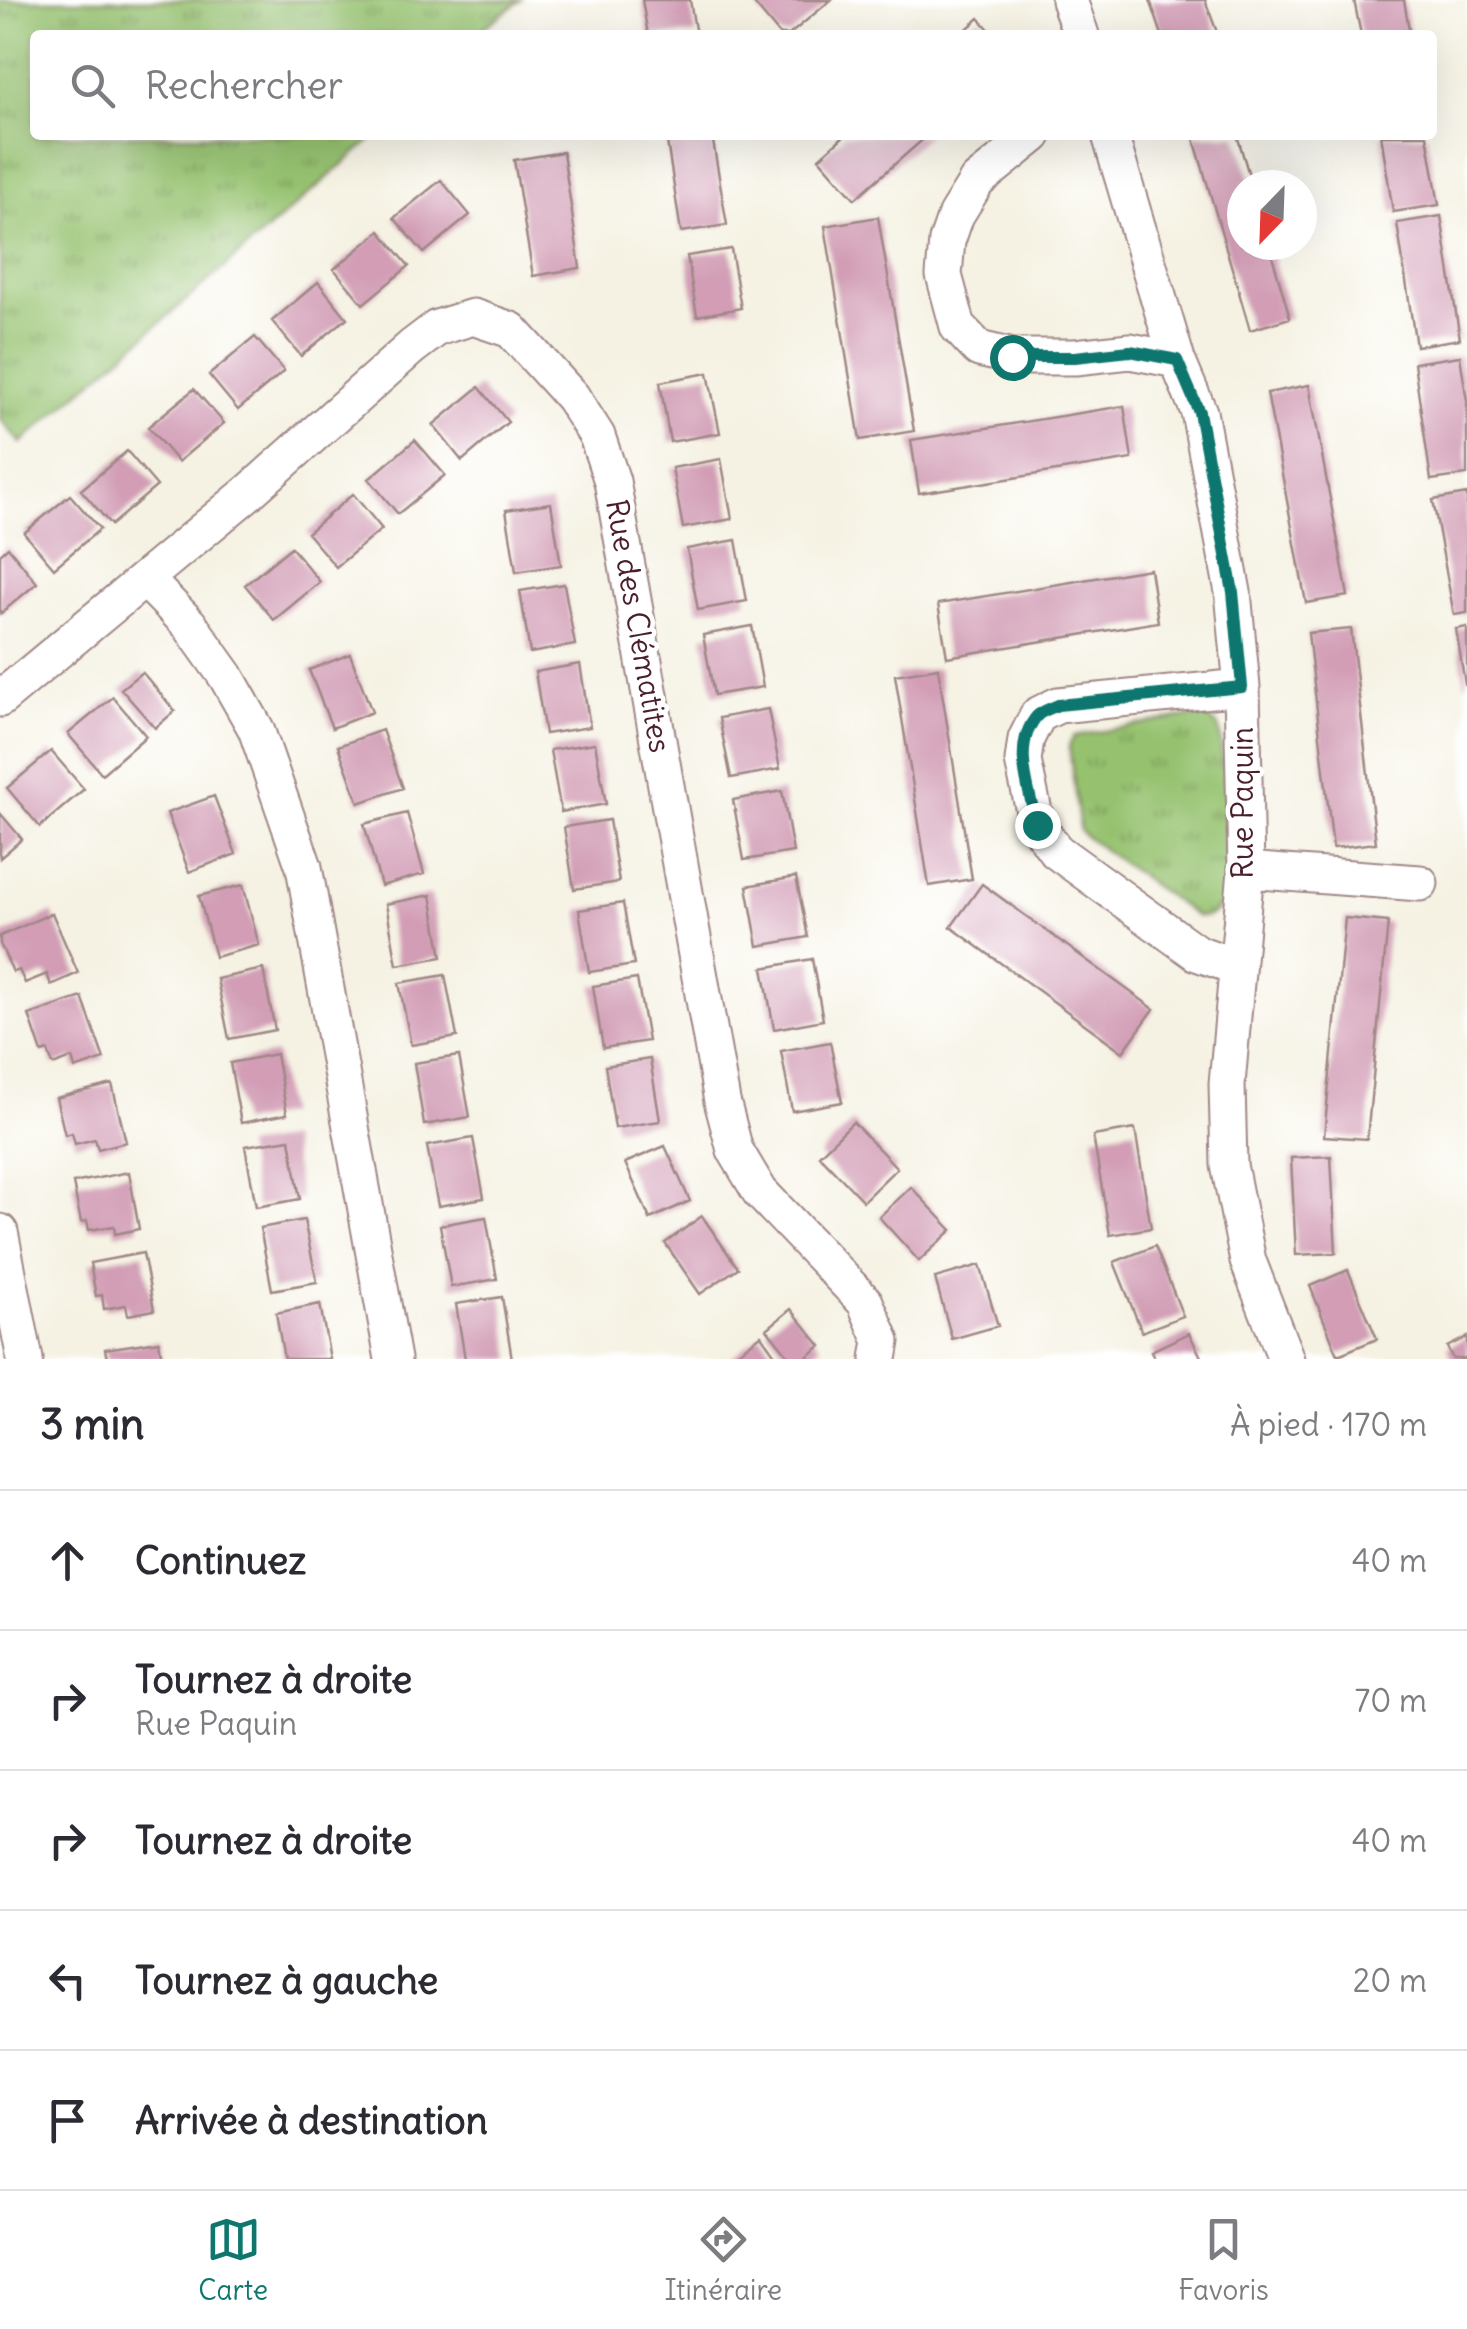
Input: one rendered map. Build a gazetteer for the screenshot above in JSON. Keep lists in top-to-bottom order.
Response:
{
  "streets": {
    "street": ["Rue des Clématites", "Rue Paquin"]
  },
  "north": "bottom left",
  "page": {
    "search": "Rechercher",
    "heading": ["3 min", "À pied · 170 m"],
    "list": [
      ["Continuez", "40 m"],
      ["Tournez à droite", "Rue Paquin", "70 m"],
      ["Tournez à droite", "40 m"],
      ["Tournez à gauche", "20 m"],
      "Arrivée à destination"
    ],
    "nav": ["Carte", "Itinéraire", "Favoris"]
  }
}
